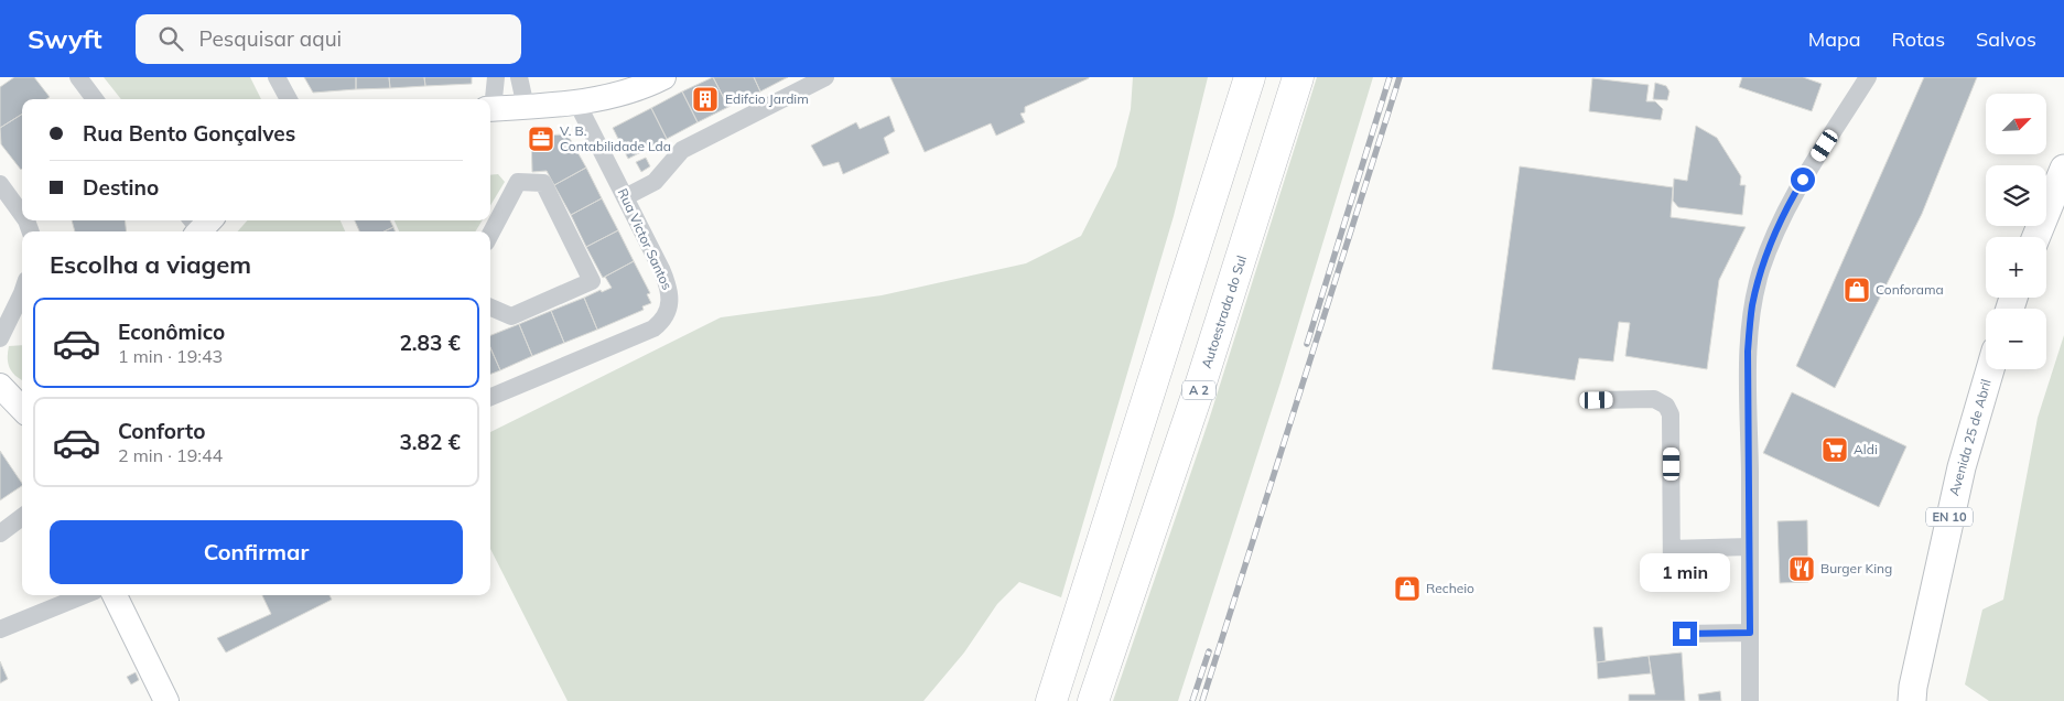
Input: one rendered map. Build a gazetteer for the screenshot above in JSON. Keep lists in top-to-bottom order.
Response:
{
  "streets": {
    "highway": ["Autoestrada do Sul", "A 2"],
    "main road": ["Avenida 25 de Abril", "EN 10"],
    "street": ["Rua Victor Santos"]
  },
  "places": {
    "building": ["Edifcio Jardim"],
    "office": ["V. B. Contabilidade Lda"],
    "shop": ["Conforama", "Recheio"],
    "supermarket": ["Aldi"],
    "restaurant": ["Burger King"]
  },
  "north": "top right",
  "page": {
    "header": "Swyft",
    "search": "Pesquisar aqui",
    "nav": ["Mapa", "Rotas", "Salvos"],
    "map_buttons": ["+", "−"],
    "banner": ["Rua Bento Gonçalves", "Destino"],
    "heading": "Escolha a viagem",
    "list": [
      {
        "name": "Econômico",
        "note": "1 min · 19:43",
        "value": "2.83 €"
      },
      {
        "name": "Conforto",
        "note": "2 min · 19:44",
        "value": "3.82 €"
      }
    ],
    "buttons": "Confirmar",
    "bubble": "1 min"
  }
}
